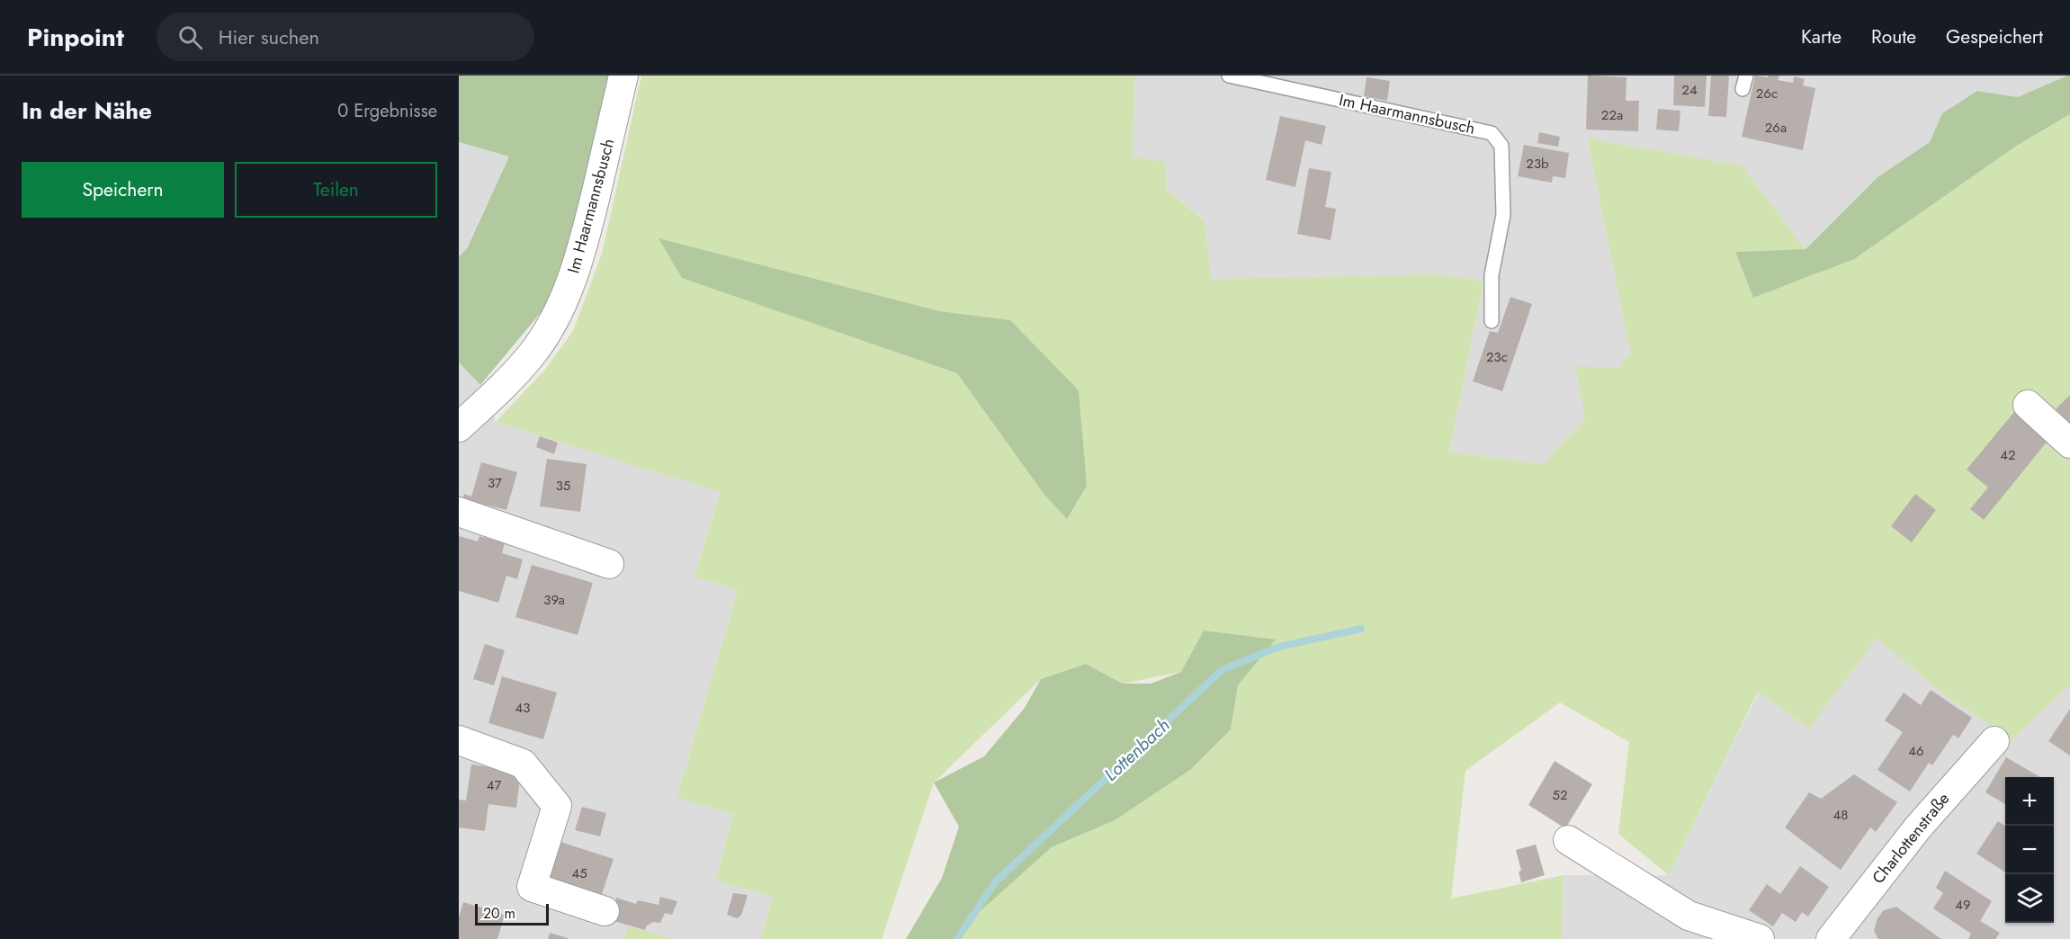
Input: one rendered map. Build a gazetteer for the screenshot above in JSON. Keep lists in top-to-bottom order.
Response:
{
  "streets": {
    "street": ["Im Haarmannsbusch", "Charlottenstraße"]
  },
  "water": ["Lottenbach"],
  "house_numbers": [
    "24",
    "26c",
    "22a",
    "26a",
    "23b",
    "23c",
    "42",
    "37",
    "35",
    "39a",
    "43",
    "46",
    "47",
    "52",
    "48",
    "45",
    "49"
  ],
  "scale_bar": "20 m",
  "page": {
    "header": "Pinpoint",
    "search": "Hier suchen",
    "nav": ["Karte", "Route", "Gespeichert"],
    "heading": ["In der Nähe", "0 Ergebnisse"],
    "buttons": ["Speichern", "Teilen"],
    "map_buttons": ["+", "−"],
    "scale": "20 m"
  }
}
